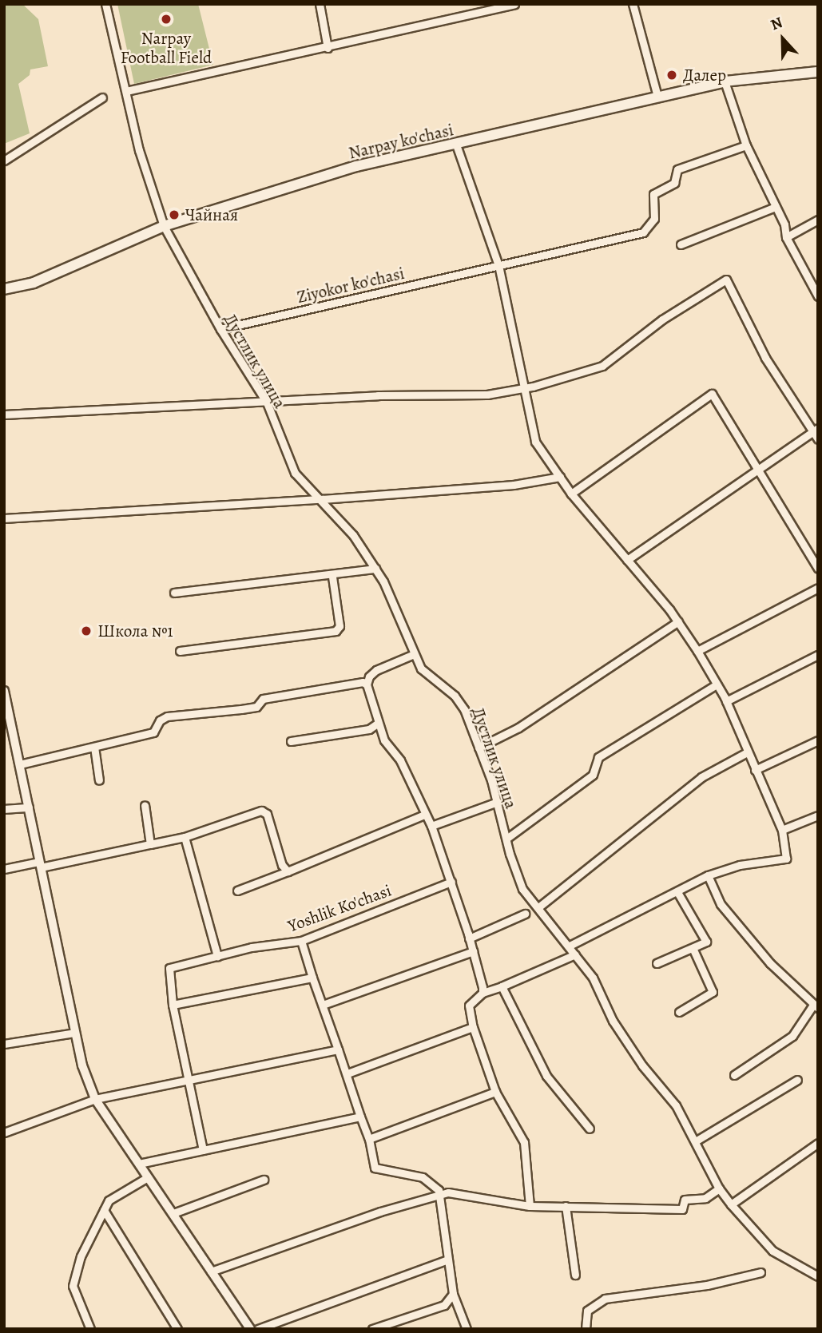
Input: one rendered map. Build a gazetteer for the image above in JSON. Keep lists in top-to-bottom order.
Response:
{
  "streets": {
    "main road": ["Narpay ko'chasi"],
    "street": ["Ziyokor ko'chasi", "Дустлик улица", "Yoshlik Ko'chasi"]
  },
  "crossings": [
    ["Narpay ko'chasi", "Дустлик улица"],
    ["Ziyokor ko'chasi", "Дустлик улица"]
  ],
  "places": [
    "Narpay Football Field",
    "Далер",
    "Чайная",
    "Школа №1"
  ],
  "north": "top"
}
